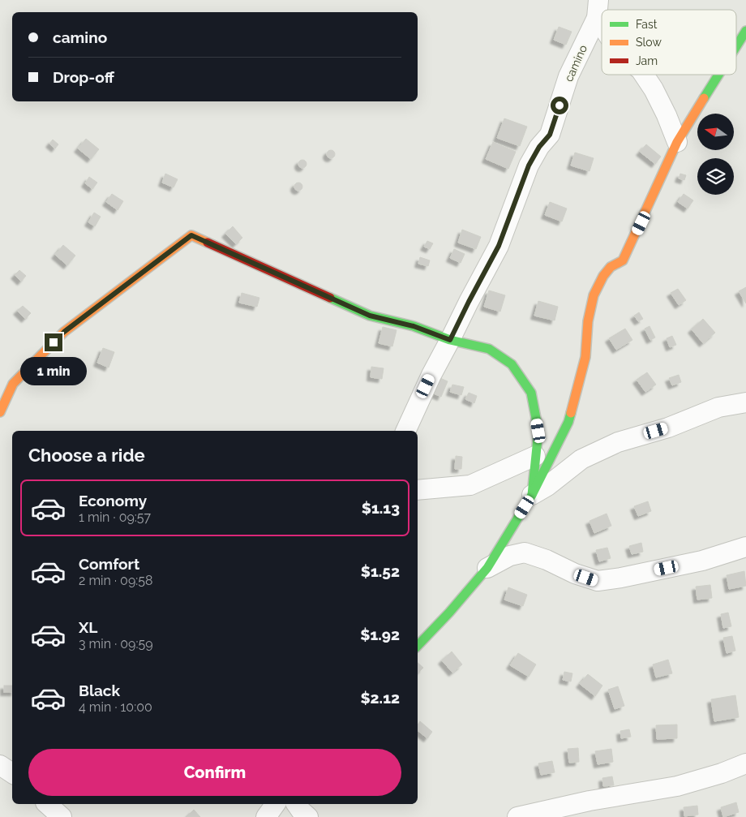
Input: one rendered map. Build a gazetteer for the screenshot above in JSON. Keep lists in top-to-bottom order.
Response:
{
  "streets": {
    "street": ["camino"]
  },
  "legend": ["Fast", "Slow", "Jam"],
  "north": "left",
  "page": {
    "banner": ["camino", "Drop-off"],
    "bubble": "1 min",
    "heading": "Choose a ride",
    "list": [
      {
        "name": "Economy",
        "note": "1 min · 09:57",
        "value": "$1.13"
      },
      {
        "name": "Comfort",
        "note": "2 min · 09:58",
        "value": "$1.52"
      },
      {
        "name": "XL",
        "note": "3 min · 09:59",
        "value": "$1.92"
      },
      {
        "name": "Black",
        "note": "4 min · 10:00",
        "value": "$2.12"
      }
    ],
    "buttons": "Confirm"
  }
}
